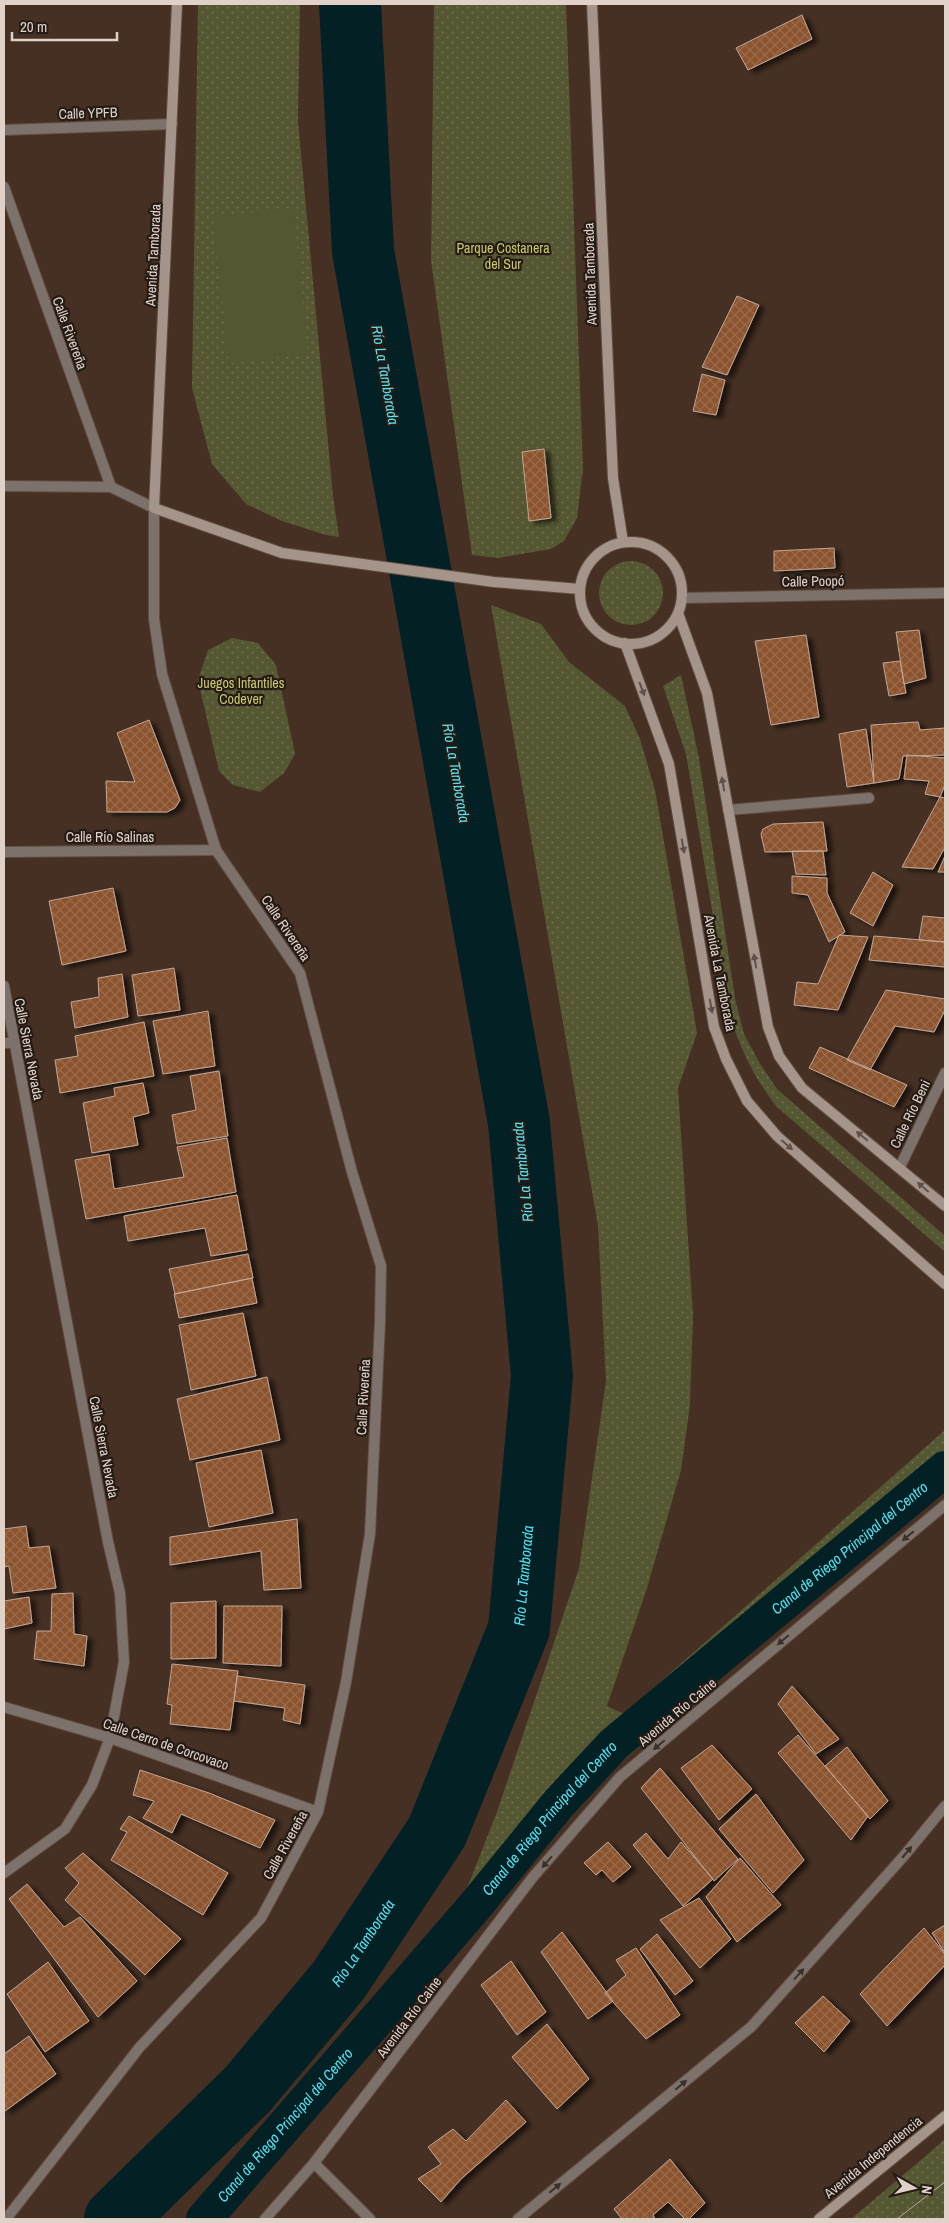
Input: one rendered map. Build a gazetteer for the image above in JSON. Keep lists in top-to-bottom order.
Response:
{
  "streets": {
    "main road": ["Avenida Tamborada", "Avenida La Tamborada", "Avenida Independencia"],
    "street": [
      "Calle YPFB",
      "Calle Rivereña",
      "Calle Poopó",
      "Calle Río Salinas",
      "Calle Sierra Nevada",
      "Calle Río Beni",
      "Avenida Río Caine",
      "Calle Cerro de Corcovaco"
    ]
  },
  "crossings": [
    ["Calle YPFB", "Avenida Tamborada"],
    ["Avenida Tamborada", "Calle Rivereña"],
    ["Avenida Tamborada", "Calle Poopó"],
    ["Avenida Tamborada", "Avenida La Tamborada"],
    ["Calle Rivereña", "Calle Río Salinas"],
    ["Calle Rivereña", "Calle Cerro de Corcovaco"],
    ["Calle Poopó", "Avenida La Tamborada"],
    ["Calle Sierra Nevada", "Calle Cerro de Corcovaco"]
  ],
  "one_way": ["Avenida Río Caine"],
  "water": ["Río La Tamborada", "Canal de Riego Principal del Centro"],
  "parks": ["Parque Costanera del Sur", "Juegos Infantiles Codever"],
  "scale_bar": "20 m",
  "north": "right"
}
